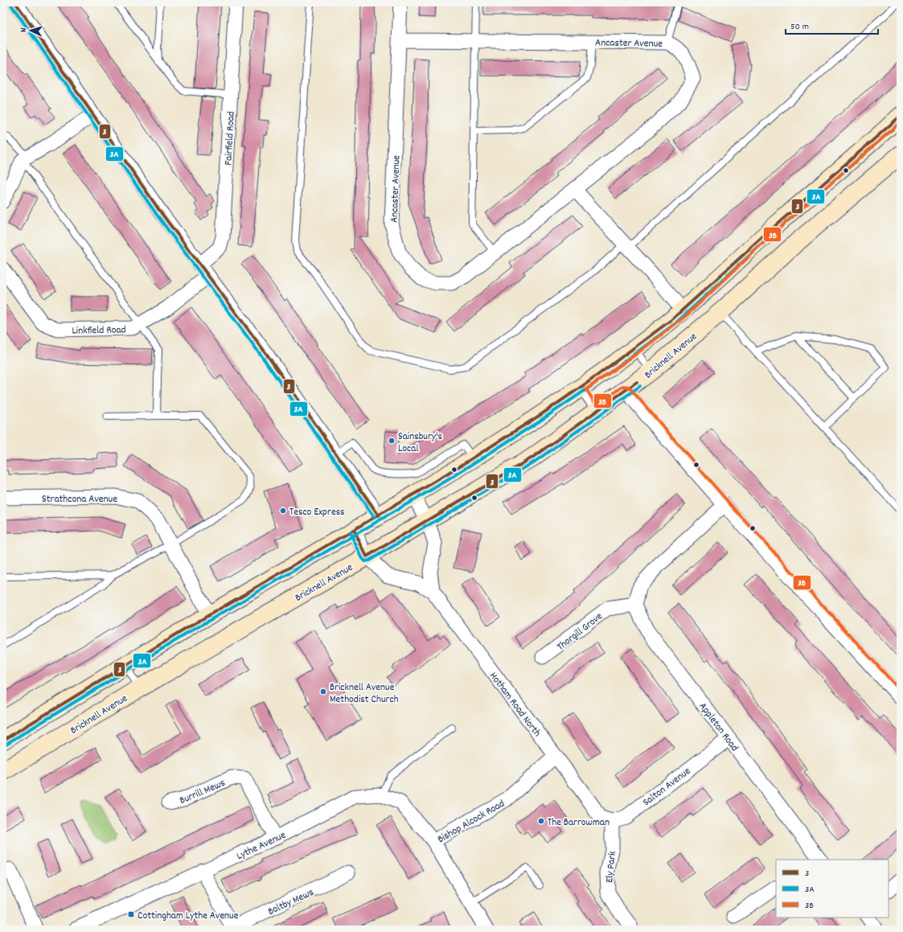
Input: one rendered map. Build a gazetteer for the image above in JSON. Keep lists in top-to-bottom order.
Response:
{
  "streets": {
    "street": [
      "Ancaster Avenue",
      "Fairfield Road",
      "Linkfield Road",
      "Bricknell Avenue",
      "Strathcona Avenue",
      "Thorgill Grove",
      "Hotham Road North",
      "Appleton Road",
      "Salton Avenue",
      "Burrill Mews",
      "Bishop Alcock Road",
      "Lythe Avenue",
      "Ely Park",
      "Boltby Mews"
    ]
  },
  "crossings": [
    ["Bricknell Avenue", "Hotham Road North"],
    ["Thorgill Grove", "Appleton Road"],
    ["Hotham Road North", "Salton Avenue"],
    ["Hotham Road North", "Bishop Alcock Road"],
    ["Hotham Road North", "Ely Park"],
    ["Appleton Road", "Salton Avenue"],
    ["Salton Avenue", "Ely Park"],
    ["Burrill Mews", "Lythe Avenue"],
    ["Bishop Alcock Road", "Lythe Avenue"],
    ["Lythe Avenue", "Boltby Mews"]
  ],
  "places": {
    "other": [
      "Sainsbury's Local",
      "Tesco Express",
      "Bricknell Avenue Methodist Church",
      "The Barrowman"
    ],
    "transit": ["Cottingham Lythe Avenue"]
  },
  "lines": ["transit line 3", "transit line 3A", "transit line 3B"],
  "legend": ["3", "3A", "3B"],
  "scale_bar": "50 m",
  "north": "left"
}
